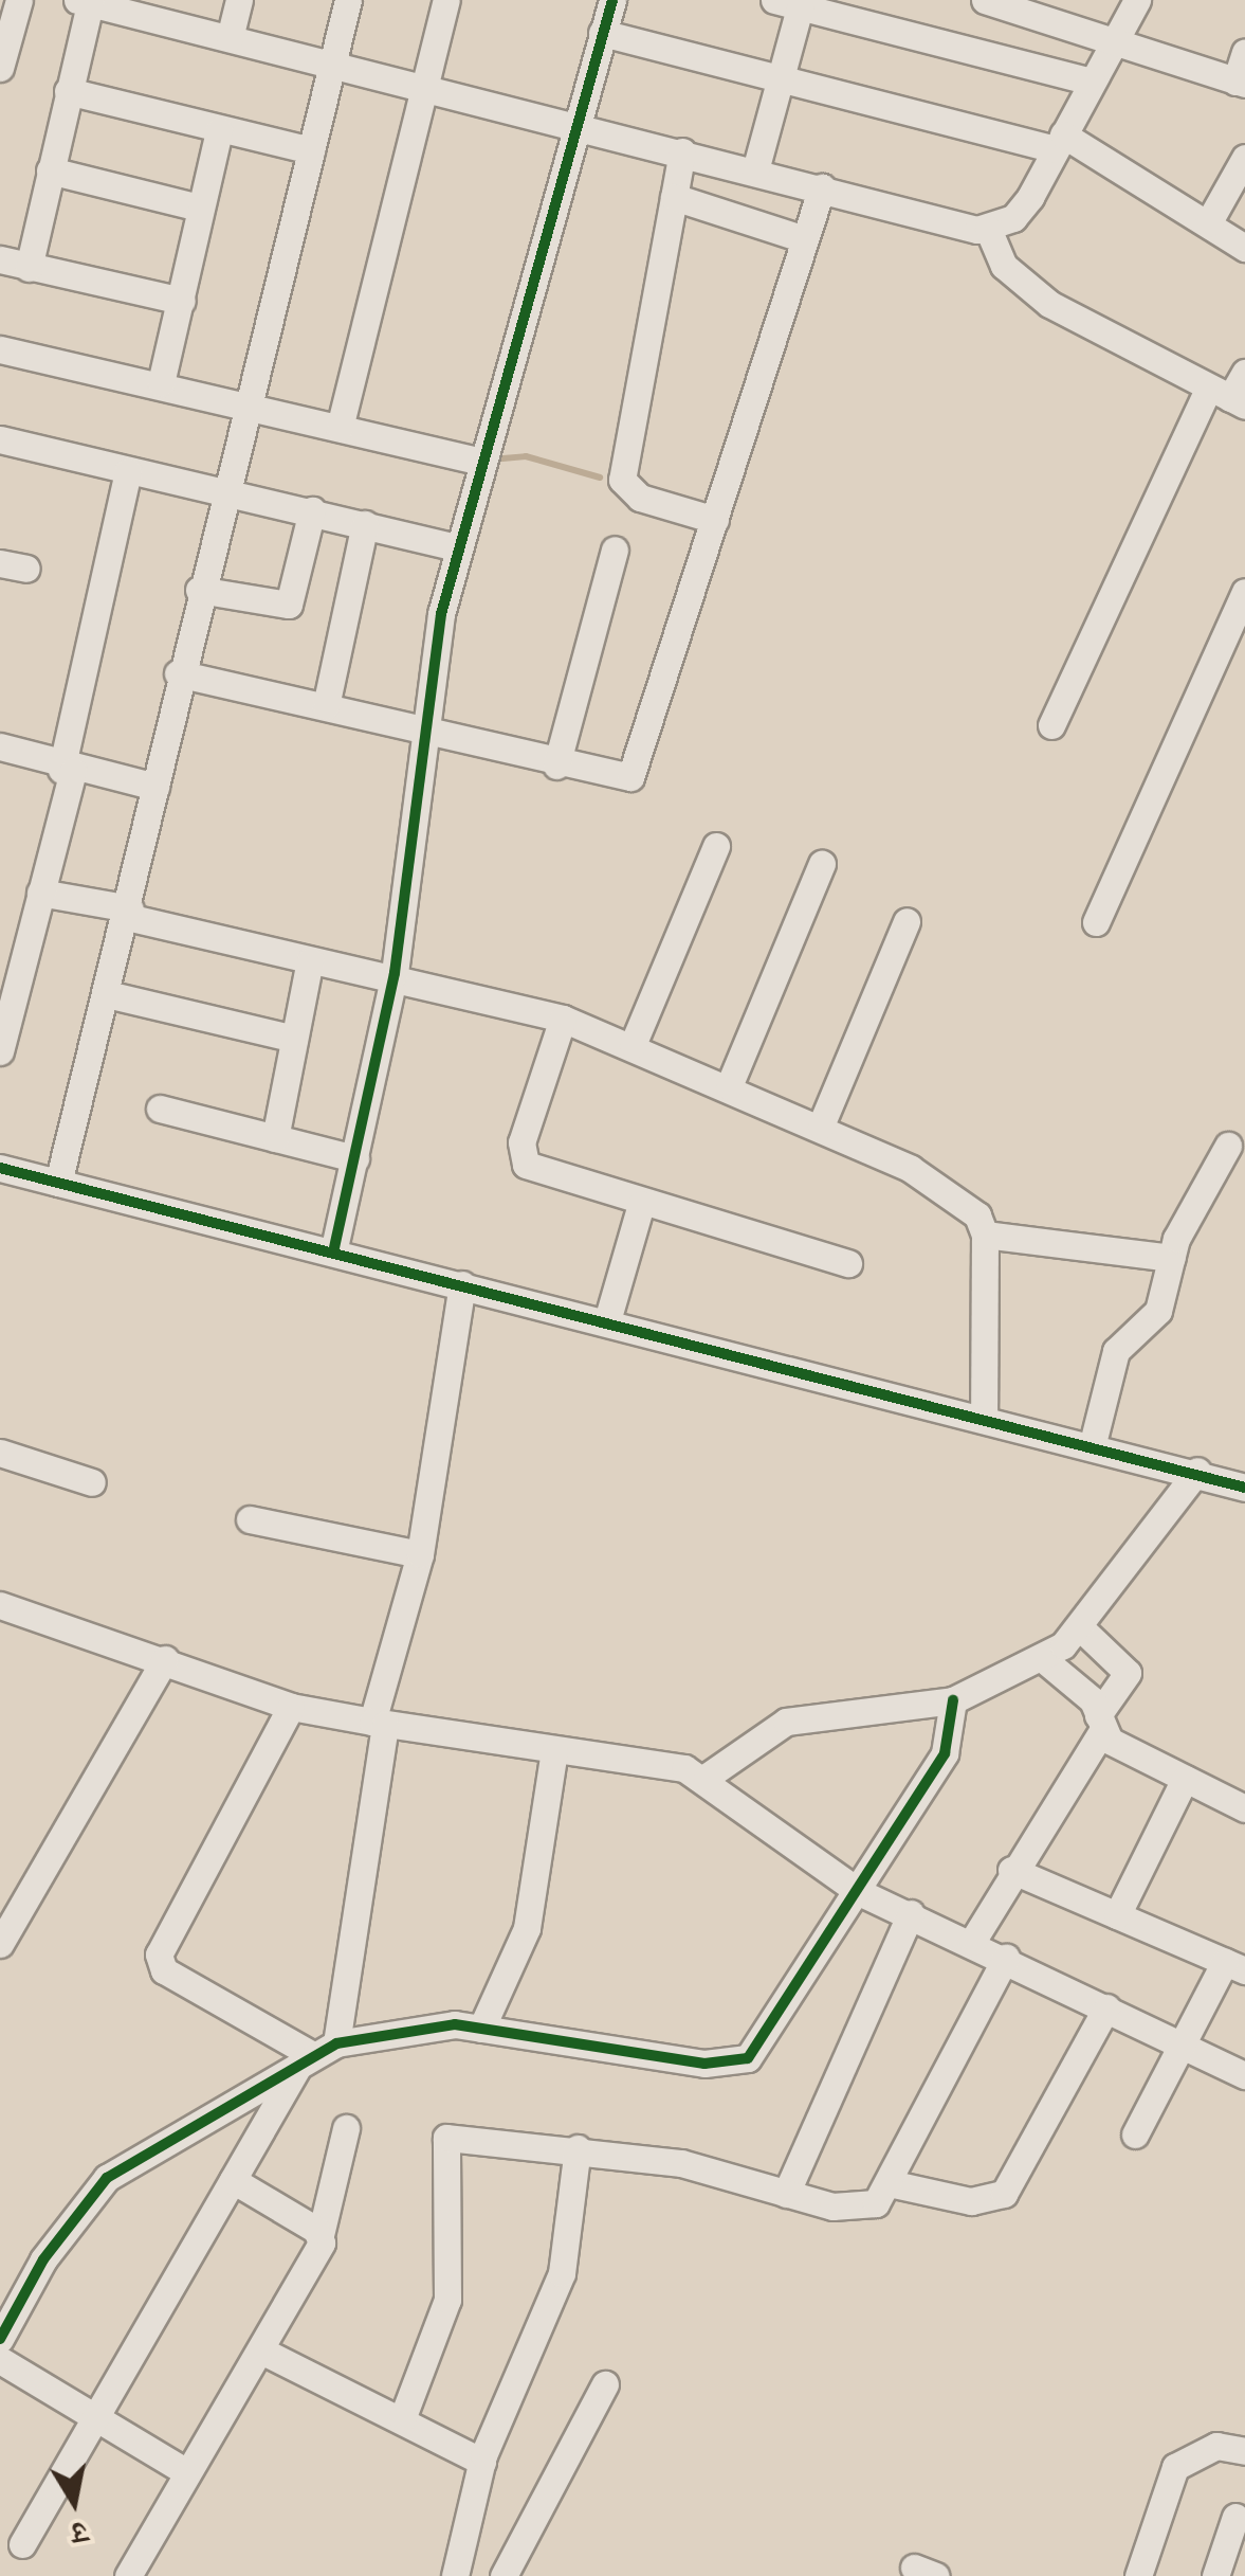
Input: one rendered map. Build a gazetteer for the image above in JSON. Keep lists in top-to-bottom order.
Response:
{
  "north": "bottom"
}
